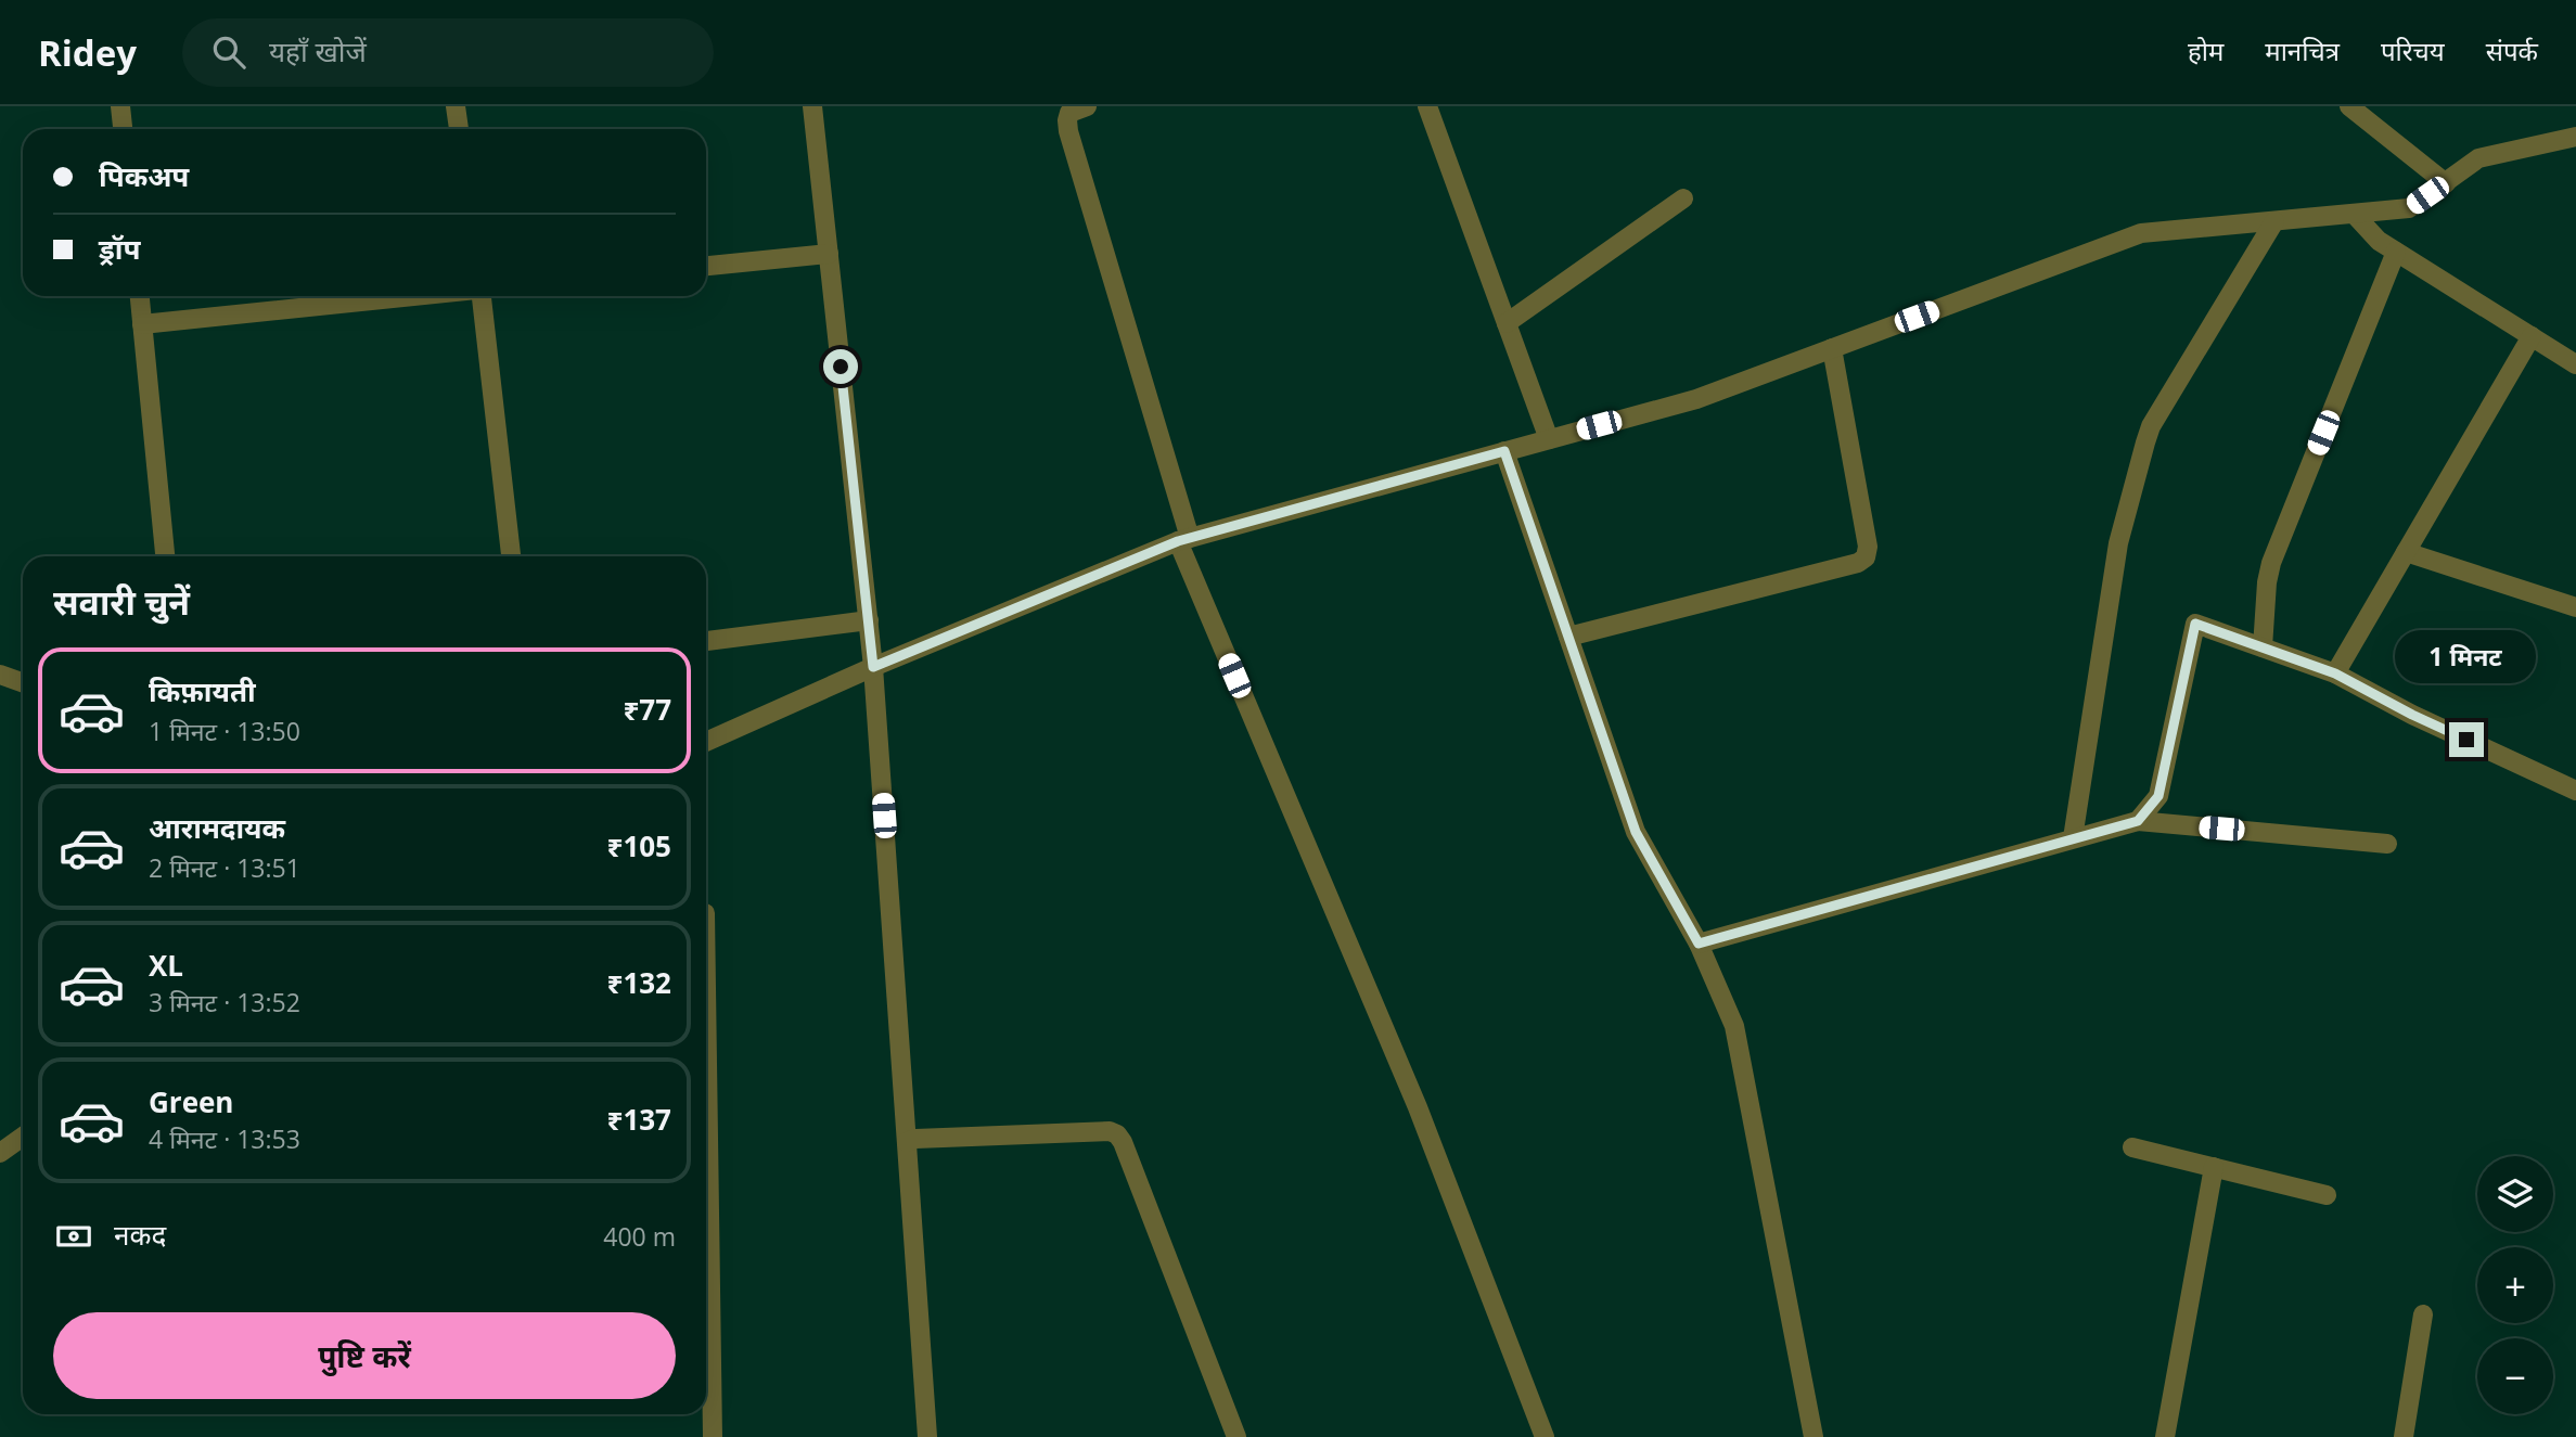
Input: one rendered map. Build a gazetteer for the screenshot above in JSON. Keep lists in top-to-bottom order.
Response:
{
  "page": {
    "header": "Ridey",
    "search": "यहाँ खोजें",
    "nav": [
      "होम",
      "मानचित्र",
      "परिचय",
      "संपर्क"
    ],
    "banner": ["पिकअप", "ड्रॉप"],
    "heading": "सवारी चुनें",
    "bubble": "1 मिनट",
    "list": [
      {
        "name": "किफ़ायती",
        "note": "1 मिनट · 13:50",
        "value": "₹77"
      },
      {
        "name": "आरामदायक",
        "note": "2 मिनट · 13:51",
        "value": "₹105"
      },
      {
        "name": "XL",
        "note": "3 मिनट · 13:52",
        "value": "₹132"
      },
      {
        "name": "Green",
        "note": "4 मिनट · 13:53",
        "value": "₹137"
      }
    ],
    "map_buttons": ["+", "−"],
    "pay": ["नकद", "400 m"],
    "buttons": "पुष्टि करें"
  }
}
